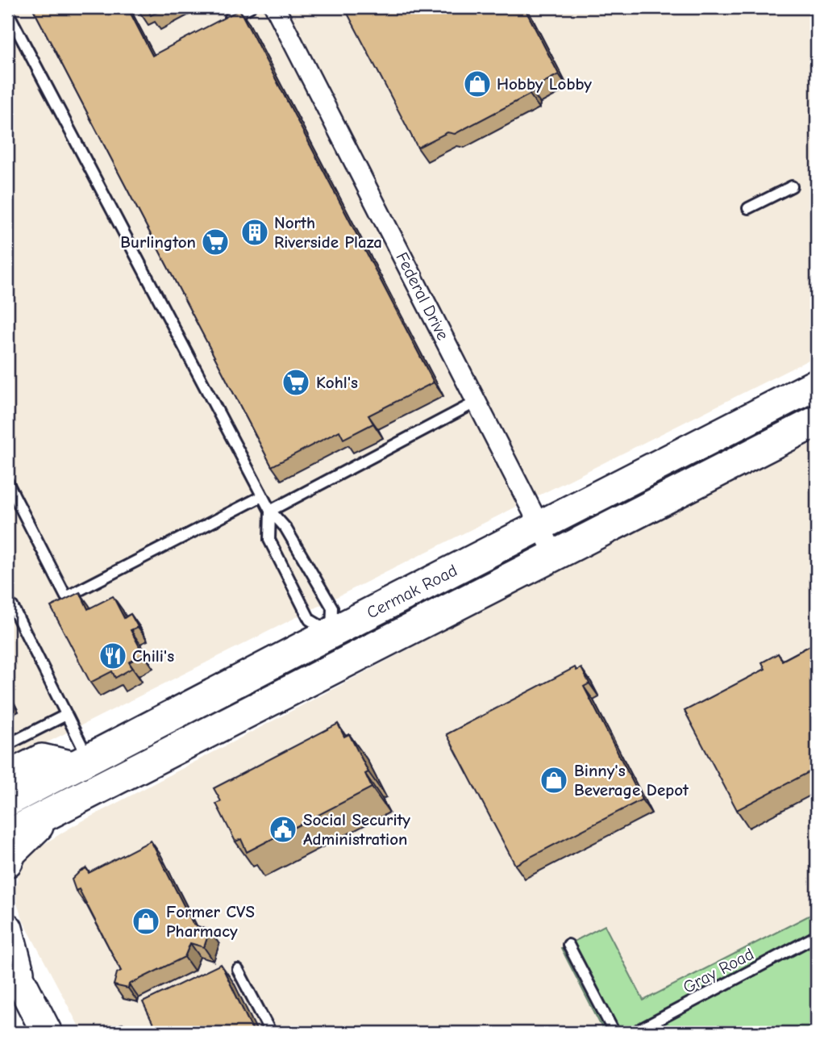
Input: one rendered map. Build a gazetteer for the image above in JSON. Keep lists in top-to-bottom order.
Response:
{
  "streets": {
    "main road": ["Cermak Road"],
    "street": ["Federal Drive"],
    "lane": ["Gray Road"]
  },
  "crossings": [
    ["Federal Drive", "Cermak Road"]
  ],
  "places": {
    "shop": ["Hobby Lobby", "Binny's Beverage Depot", "Former CVS Pharmacy"],
    "building": ["North Riverside Plaza"],
    "supermarket": ["Burlington", "Kohl's"],
    "restaurant": ["Chili's"],
    "public building": ["Social Security Administration"]
  }
}
